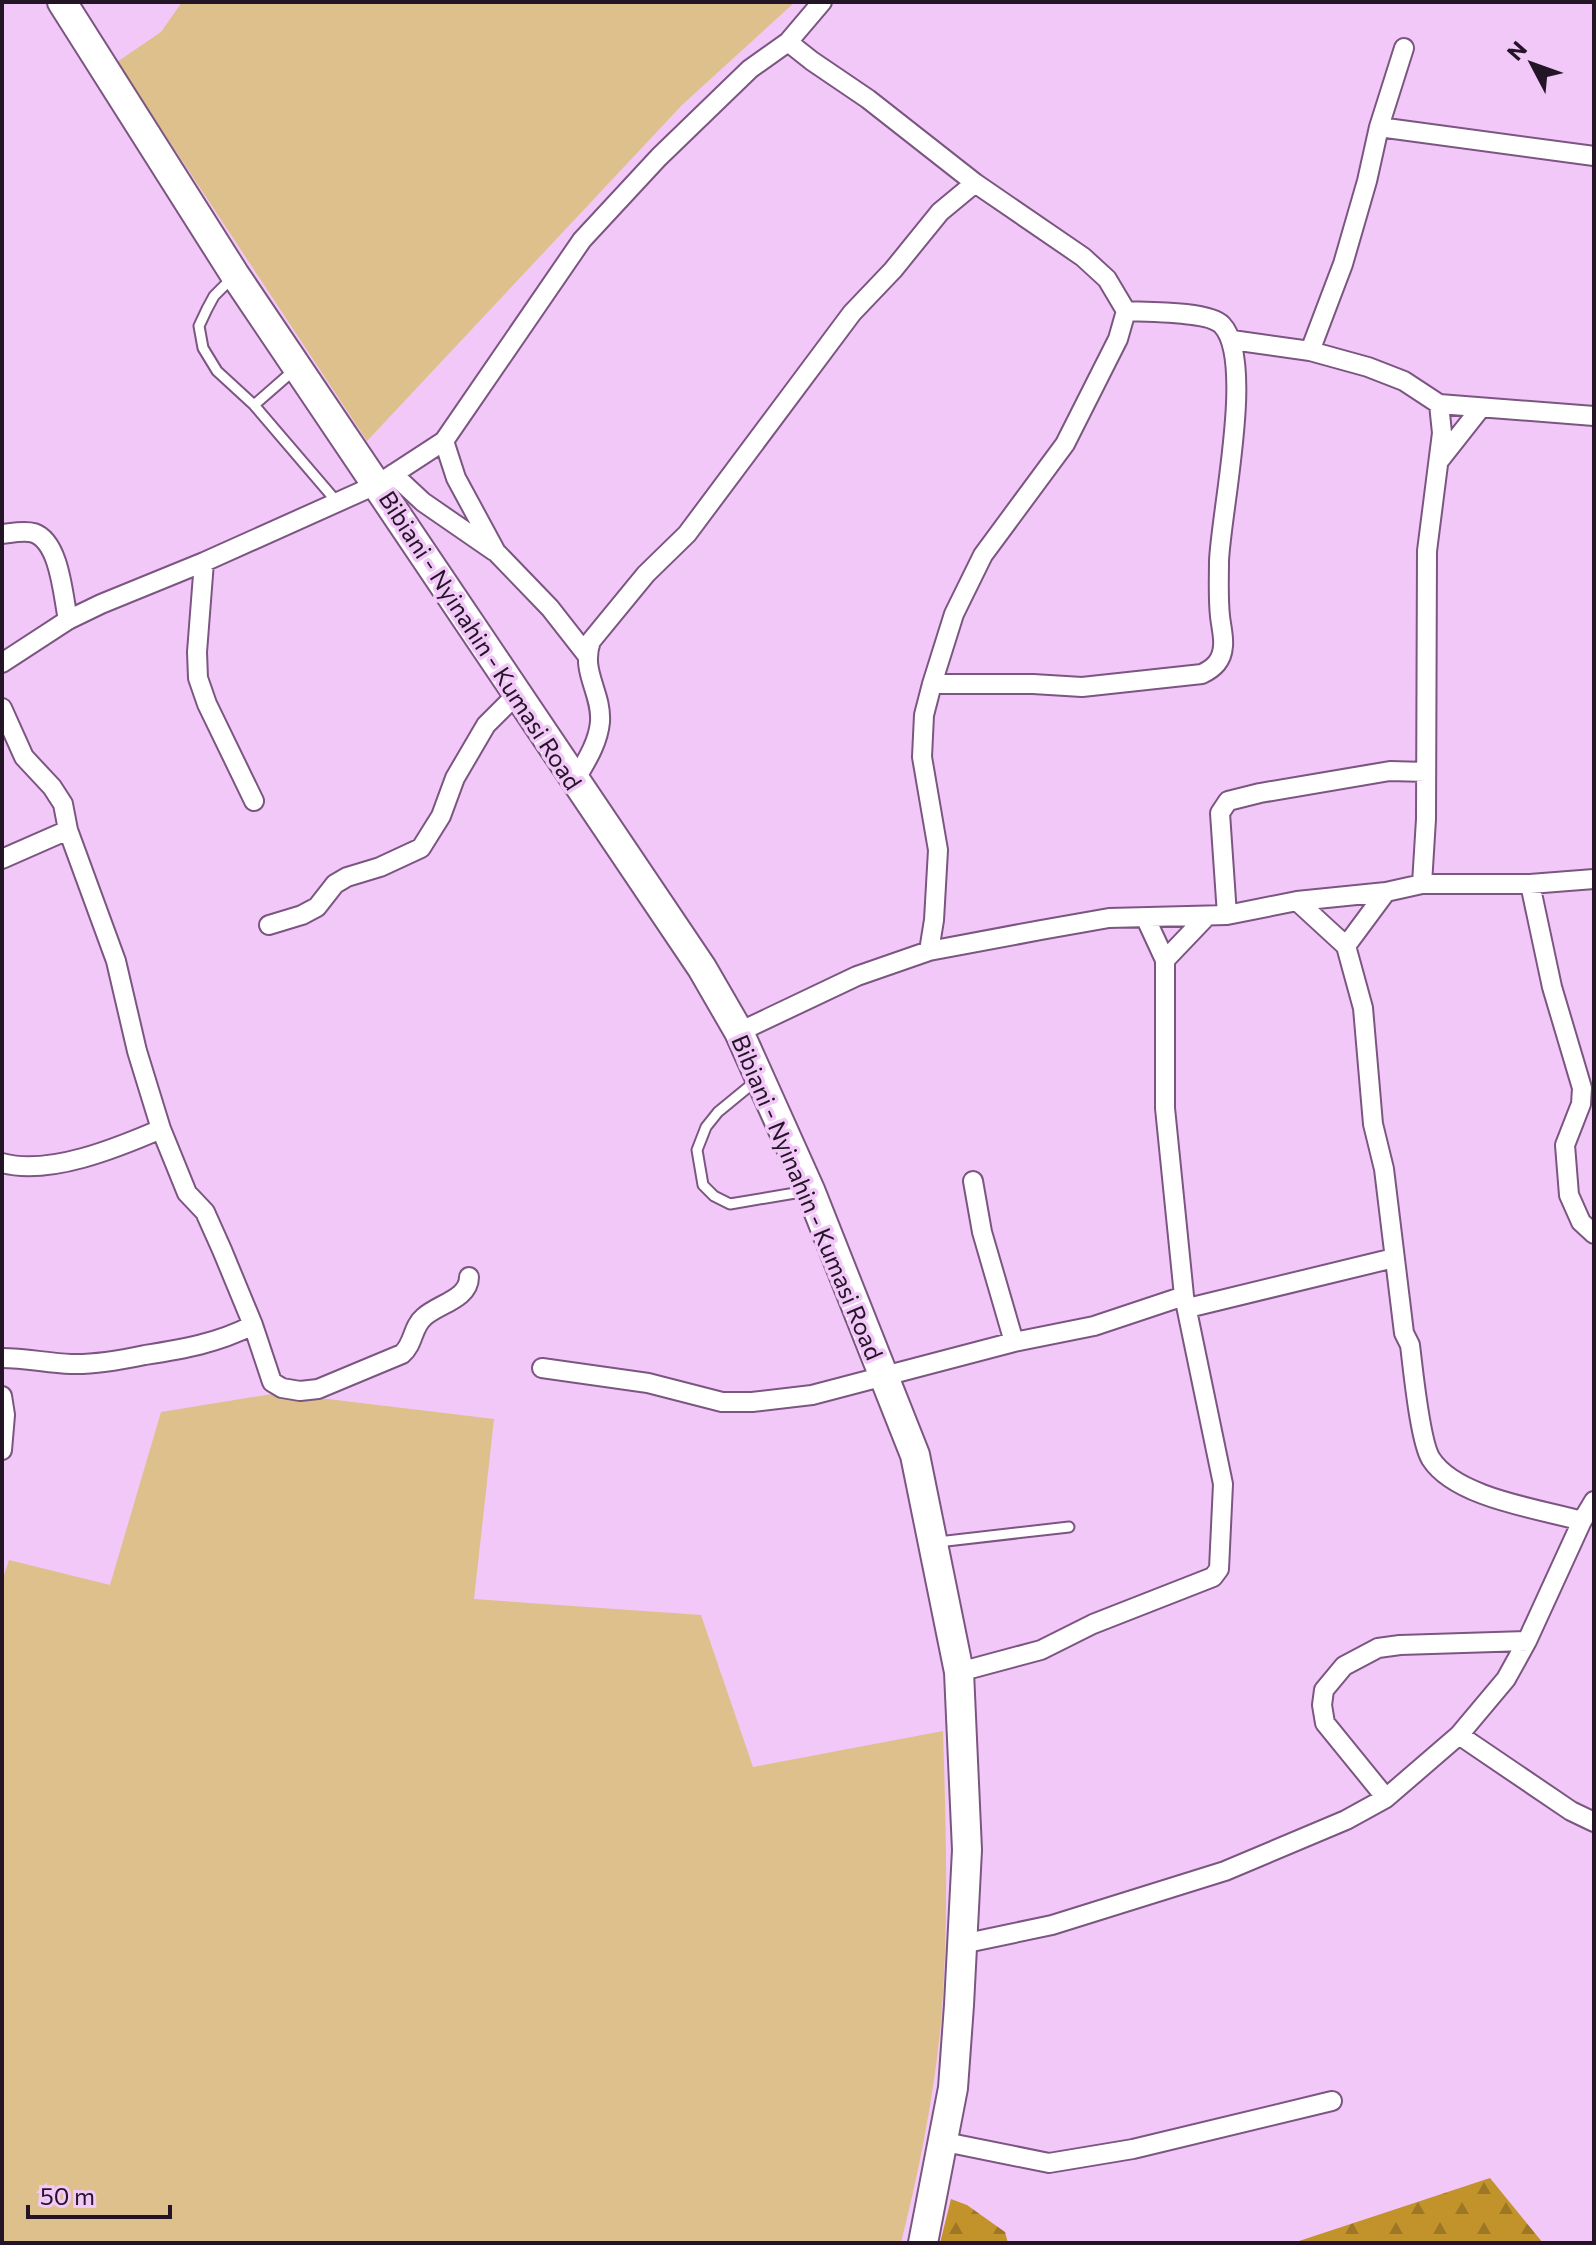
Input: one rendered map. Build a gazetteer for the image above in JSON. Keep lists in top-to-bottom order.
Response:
{
  "streets": {
    "main road": ["Bibiani - Nyinahin - Kumasi Road"]
  },
  "scale_bar": "50 m",
  "north": "top left"
}
